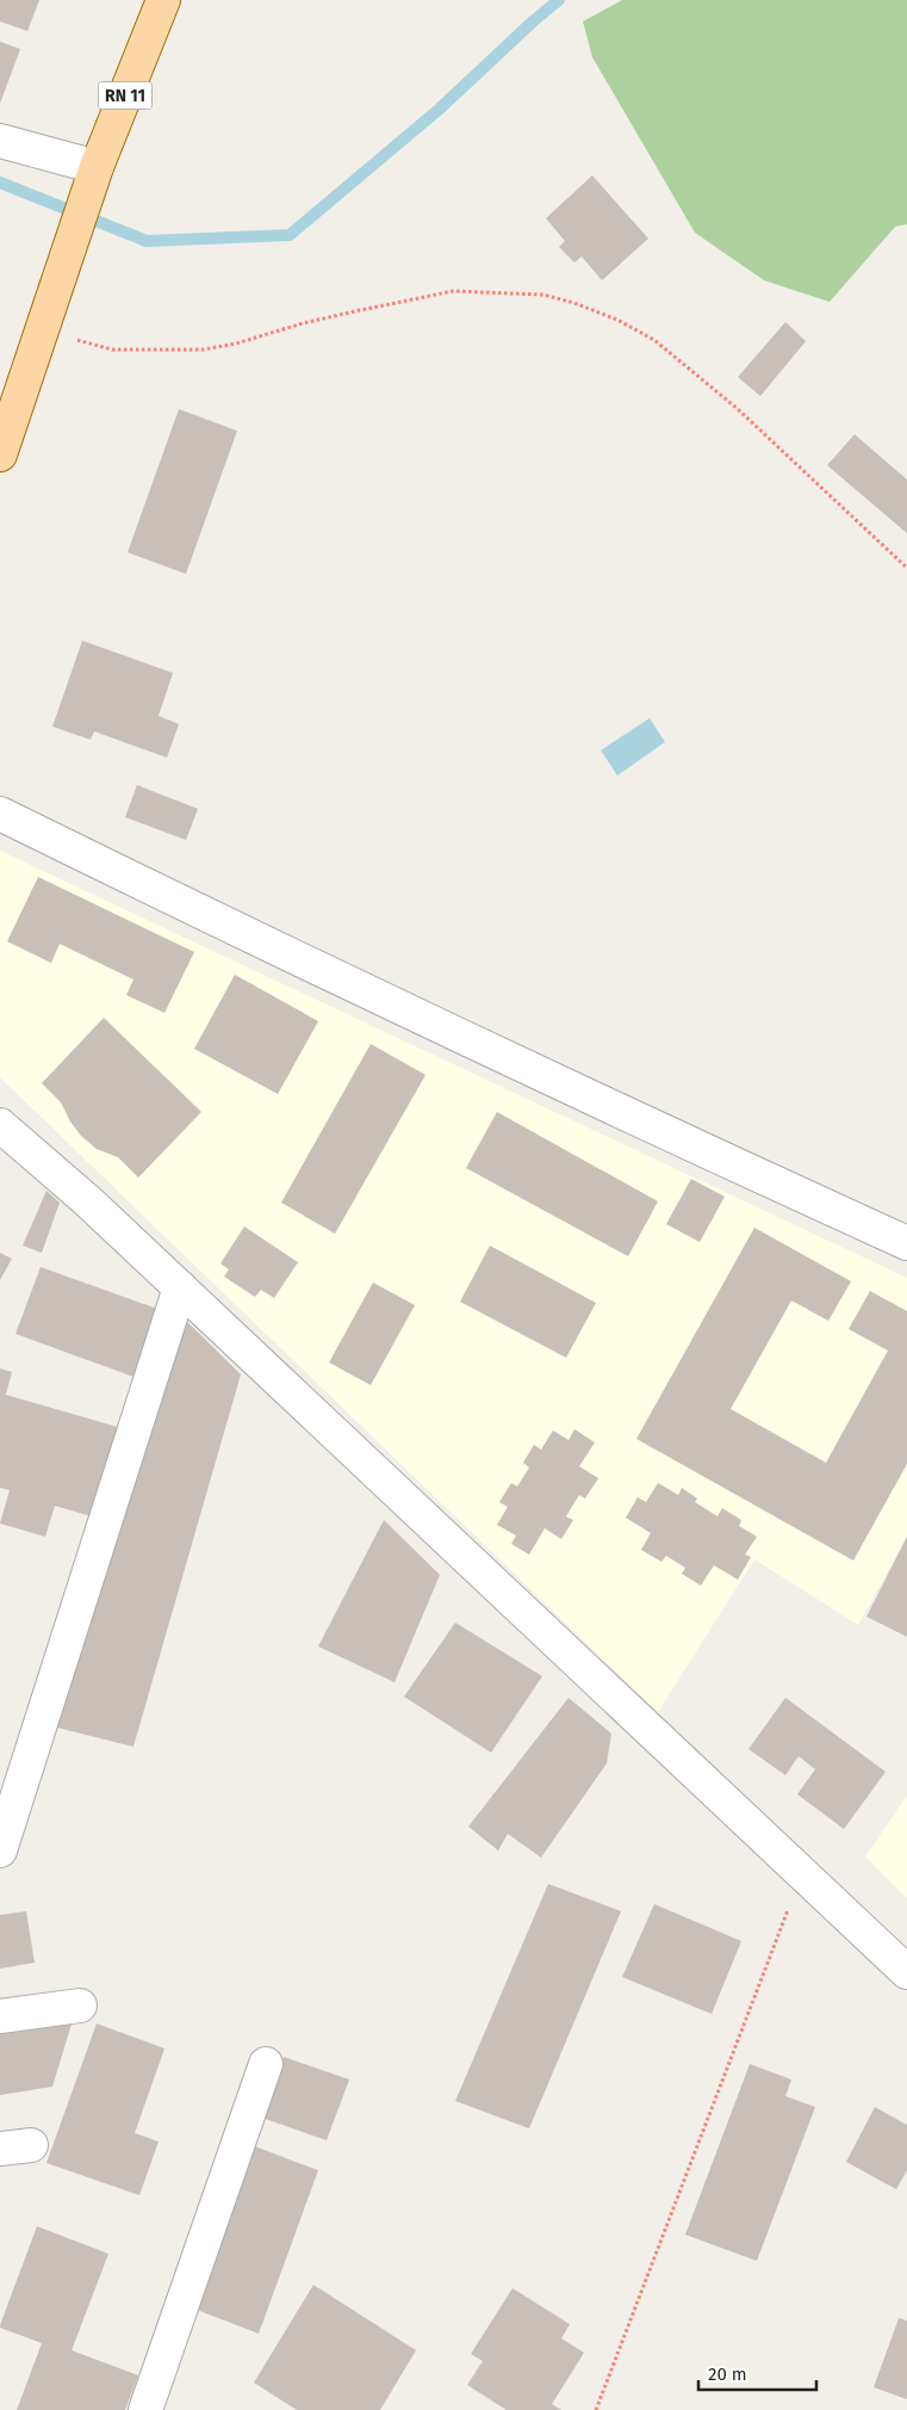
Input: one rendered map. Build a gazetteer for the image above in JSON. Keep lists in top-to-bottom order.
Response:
{
  "streets": {
    "main road": ["RN 11"]
  },
  "scale_bar": "20 m"
}
